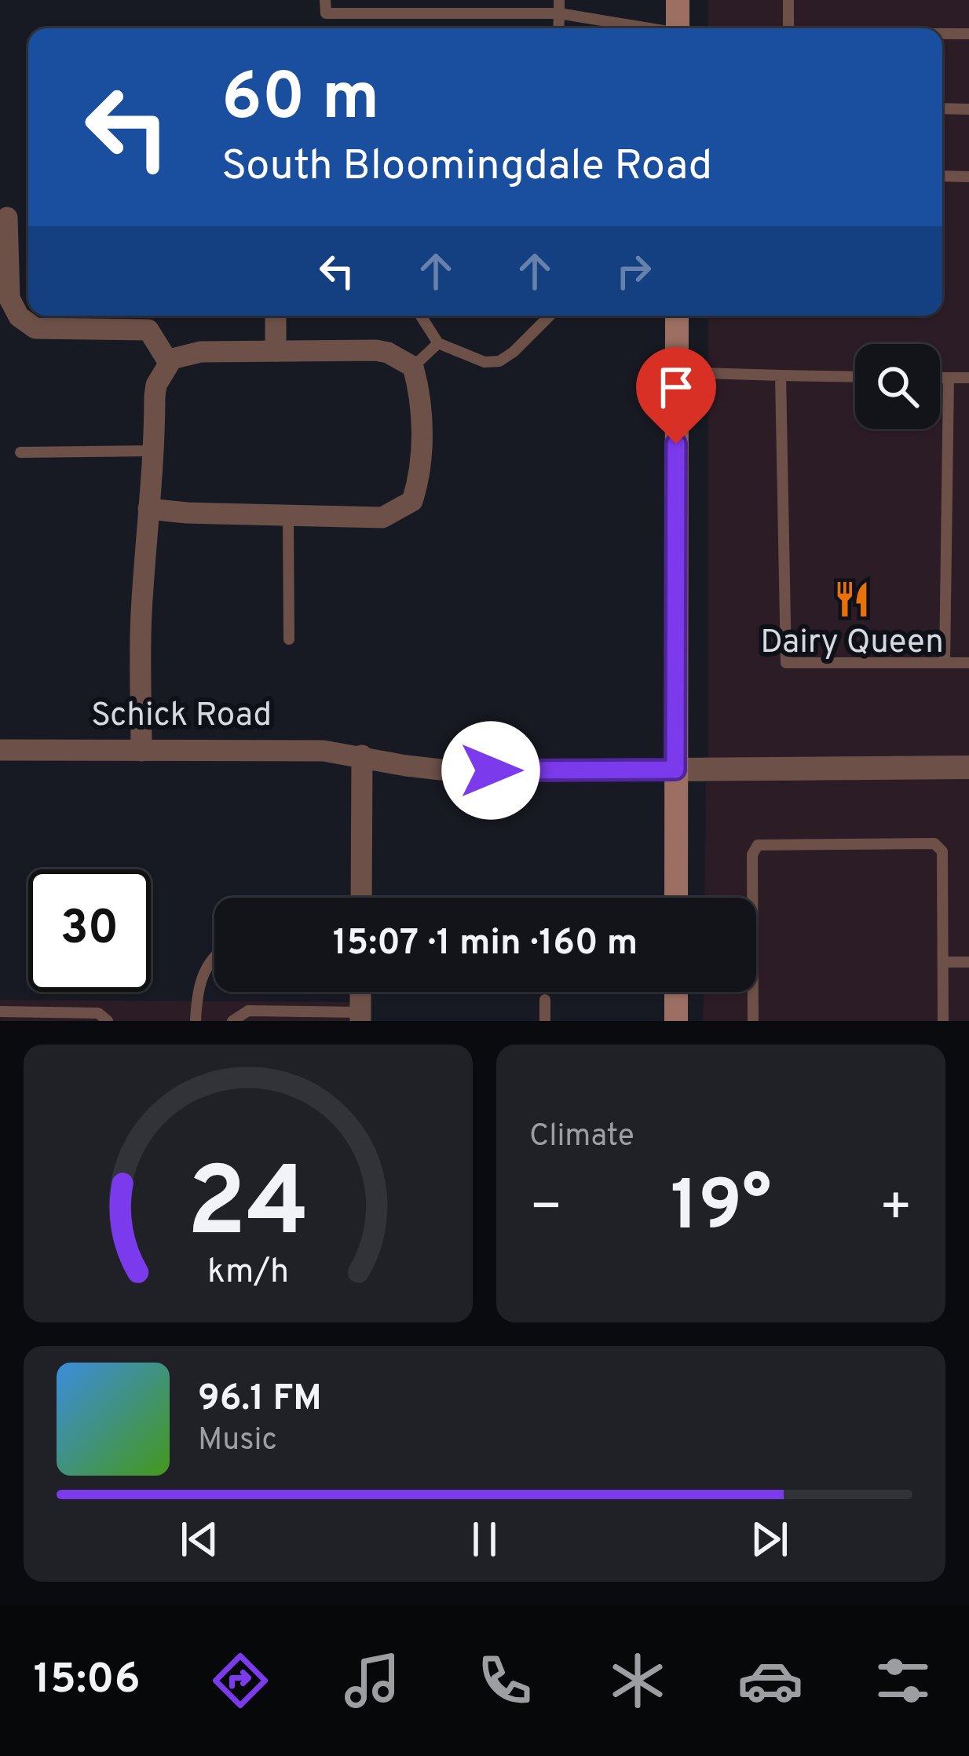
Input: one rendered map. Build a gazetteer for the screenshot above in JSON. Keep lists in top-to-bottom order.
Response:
{
  "streets": {
    "street": ["Schick Road"]
  },
  "places": {
    "restaurant": ["Dairy Queen"]
  },
  "page": {
    "turn": ["60 m", "South Bloomingdale Road"],
    "limit": "30",
    "trip": "15:07 · 1 min · 160 m",
    "tile": "Climate",
    "heat": ["−", "19°", "+"],
    "song": ["96.1 FM", "Music"],
    "tabs": "15:06",
    "gauge": ["24", "km/h"]
  }
}
